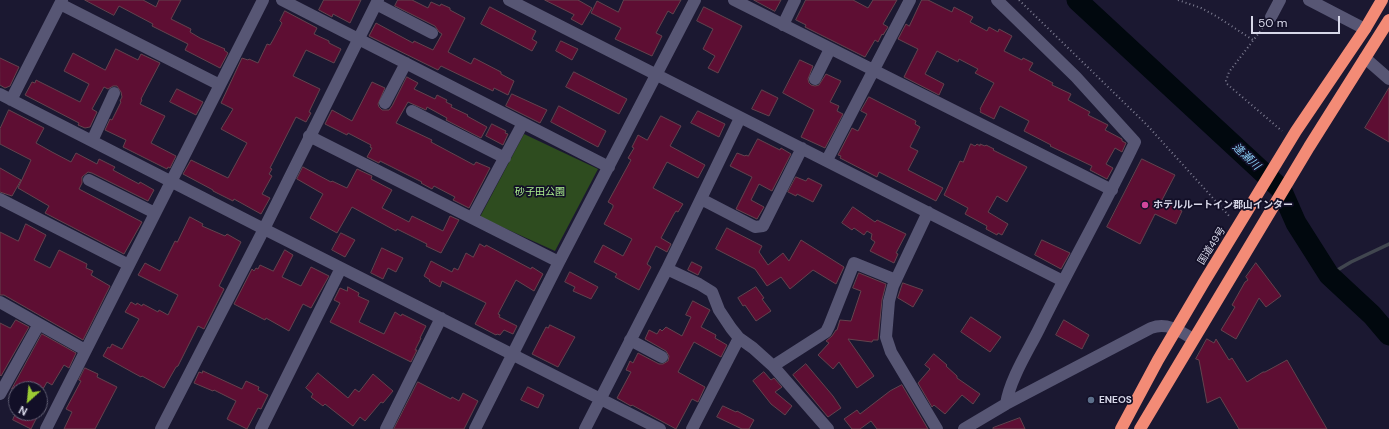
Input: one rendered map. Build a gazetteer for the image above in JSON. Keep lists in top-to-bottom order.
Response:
{
  "streets": {
    "highway": ["国道49号"]
  },
  "water": ["逢瀬川"],
  "parks": ["砂子田公園"],
  "places": ["ホテルルートイン郡山インター", "ENEOS"],
  "scale_bar": "50 m",
  "north": "bottom left"
}
